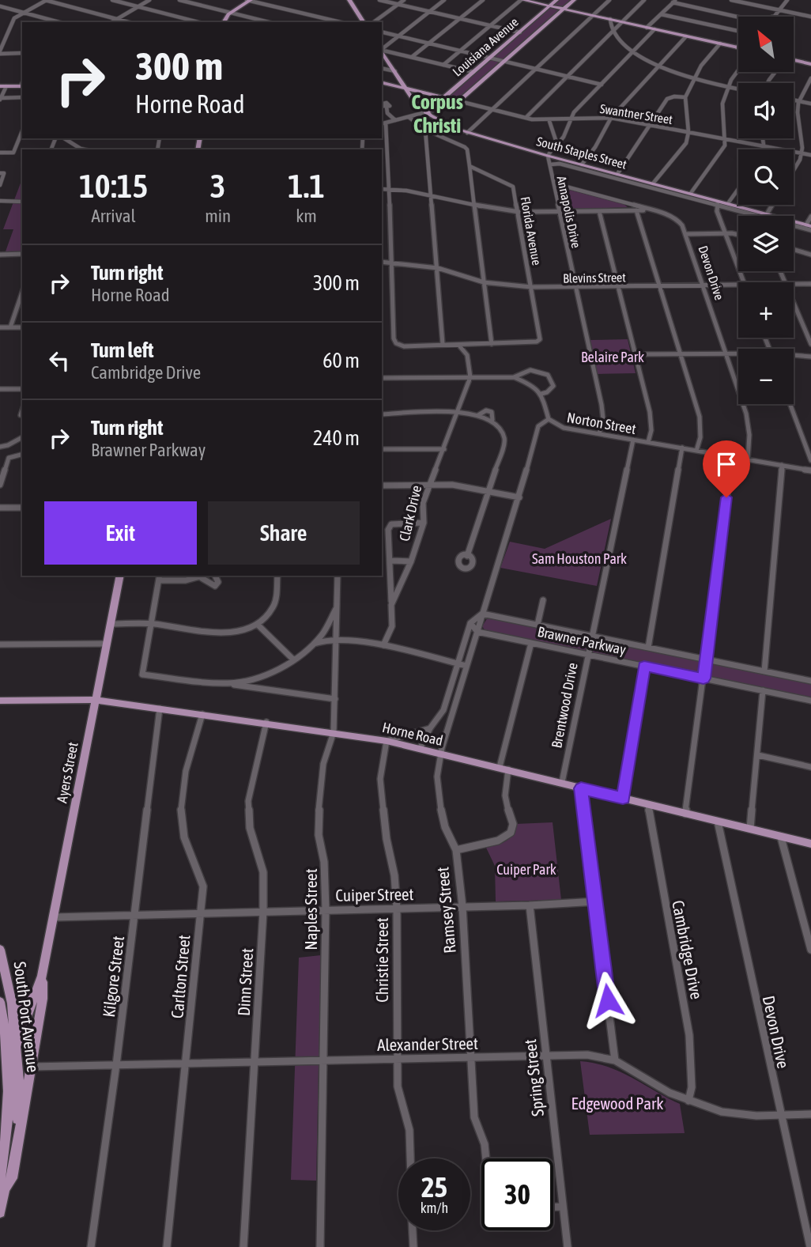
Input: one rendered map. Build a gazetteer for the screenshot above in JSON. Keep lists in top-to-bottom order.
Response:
{
  "streets": {
    "main road": [
      "Louisiana Avenue",
      "South Staples Street",
      "Horne Road",
      "Ayers Street",
      "South Port Avenue"
    ],
    "street": [
      "Swantner Street",
      "Annapolis Drive",
      "Florida Avenue",
      "Devon Drive",
      "Blevins Street",
      "Norton Street",
      "Clark Drive",
      "Brawner Parkway",
      "Brentwood Drive",
      "Cuiper Street",
      "Naples Street",
      "Ramsey Street",
      "Cambridge Drive",
      "Christie Street",
      "Kilgore Street",
      "Carlton Street",
      "Dinn Street",
      "Alexander Street",
      "Spring Street"
    ]
  },
  "crossings": [
    ["Louisiana Avenue", "Swantner Street"],
    ["Louisiana Avenue", "South Staples Street"],
    ["South Staples Street", "Annapolis Drive"],
    ["Annapolis Drive", "Devon Drive"],
    ["Annapolis Drive", "Blevins Street"],
    ["Annapolis Drive", "Norton Street"],
    ["Florida Avenue", "Blevins Street"],
    ["Devon Drive", "Blevins Street"],
    ["Devon Drive", "Norton Street"],
    ["Devon Drive", "Horne Road"],
    ["Devon Drive", "Alexander Street"],
    ["Norton Street", "Brentwood Drive"],
    ["Norton Street", "Ramsey Street"],
    ["Brawner Parkway", "Brentwood Drive"],
    ["Brawner Parkway", "Ramsey Street"],
    ["Brentwood Drive", "Horne Road"],
    ["Horne Road", "Ayers Street"],
    ["Horne Road", "Naples Street"],
    ["Horne Road", "Ramsey Street"],
    ["Horne Road", "Cambridge Drive"],
    ["Horne Road", "Christie Street"],
    ["Horne Road", "Kilgore Street"],
    ["Horne Road", "Carlton Street"],
    ["Horne Road", "Dinn Street"],
    ["Ayers Street", "Cuiper Street"],
    ["Ayers Street", "South Port Avenue"],
    ["Ayers Street", "Alexander Street"],
    ["Cuiper Street", "Naples Street"],
    ["Cuiper Street", "Ramsey Street"],
    ["Cuiper Street", "Christie Street"],
    ["Cuiper Street", "Kilgore Street"],
    ["Cuiper Street", "Carlton Street"],
    ["Cuiper Street", "Dinn Street"],
    ["Cuiper Street", "Spring Street"],
    ["Naples Street", "Alexander Street"],
    ["Ramsey Street", "Alexander Street"],
    ["Cambridge Drive", "Alexander Street"],
    ["Christie Street", "Alexander Street"],
    ["Kilgore Street", "Alexander Street"],
    ["Carlton Street", "Alexander Street"],
    ["Dinn Street", "Alexander Street"],
    ["Alexander Street", "Spring Street"]
  ],
  "districts": ["Corpus Christi"],
  "parks": [
    "Belaire Park",
    "Sam Houston Park",
    "Cuiper Park",
    "Edgewood Park"
  ],
  "north": "top left",
  "page": {
    "map_buttons": ["+", "−"],
    "turn": ["300 m", "Horne Road"],
    "eta": [
      "10:15",
      "Arrival",
      "3",
      "min",
      "1.1",
      "km"
    ],
    "list": [
      {
        "name": "Turn right",
        "note": "Horne Road",
        "value": "300 m"
      },
      {
        "name": "Turn left",
        "note": "Cambridge Drive",
        "value": "60 m"
      },
      {
        "name": "Turn right",
        "note": "Brawner Parkway",
        "value": "240 m"
      }
    ],
    "buttons": ["Exit", "Share"],
    "speed": "25 km/h",
    "limit": "30"
  }
}
